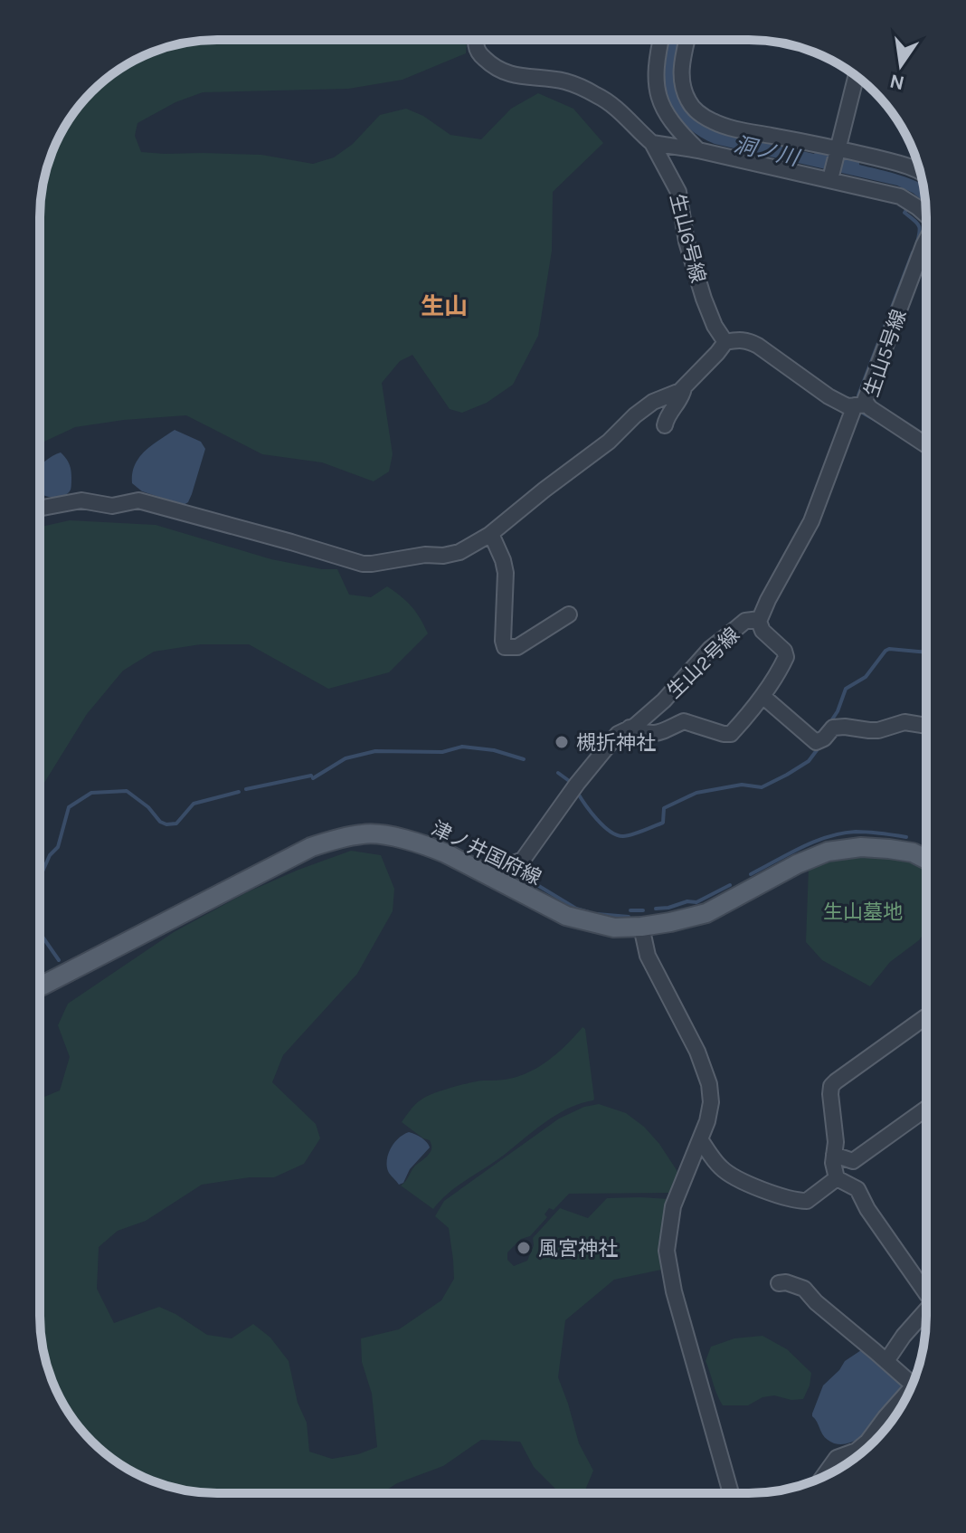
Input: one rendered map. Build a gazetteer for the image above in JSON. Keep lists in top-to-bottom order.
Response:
{
  "streets": {
    "main road": ["津ノ井国府線"],
    "street": ["生山6号線", "生山5号線", "生山2号線"]
  },
  "crossings": [
    ["生山5号線", "生山2号線"],
    ["生山2号線", "津ノ井国府線"]
  ],
  "districts": ["生山"],
  "water": ["洞ノ川"],
  "parks": ["生山墓地"],
  "places": ["槻折神社", "風宮神社"],
  "north": "bottom"
}
